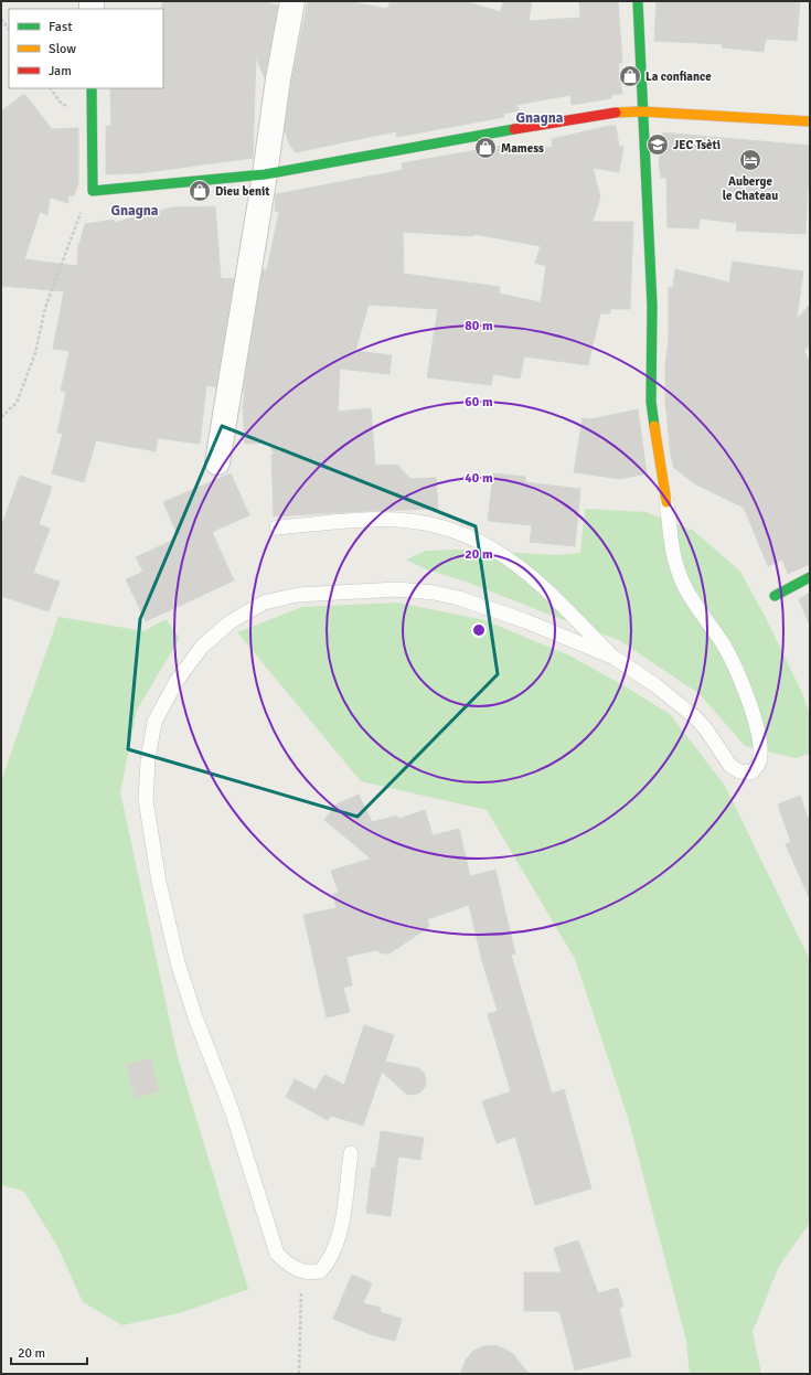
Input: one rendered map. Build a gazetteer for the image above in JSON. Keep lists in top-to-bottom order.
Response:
{
  "districts": ["Gnagna", "Gnagna"],
  "places": {
    "shop": ["La confiance", "Mamess", "Dieu benit"],
    "school or university": ["JEC Tsèti"],
    "hotel": ["Auberge le Chateau"]
  },
  "legend": ["Fast", "Slow", "Jam"],
  "scale_bar": "20 m",
  "rings": [
    "80 m",
    "60 m",
    "40 m",
    "20 m"
  ]
}
